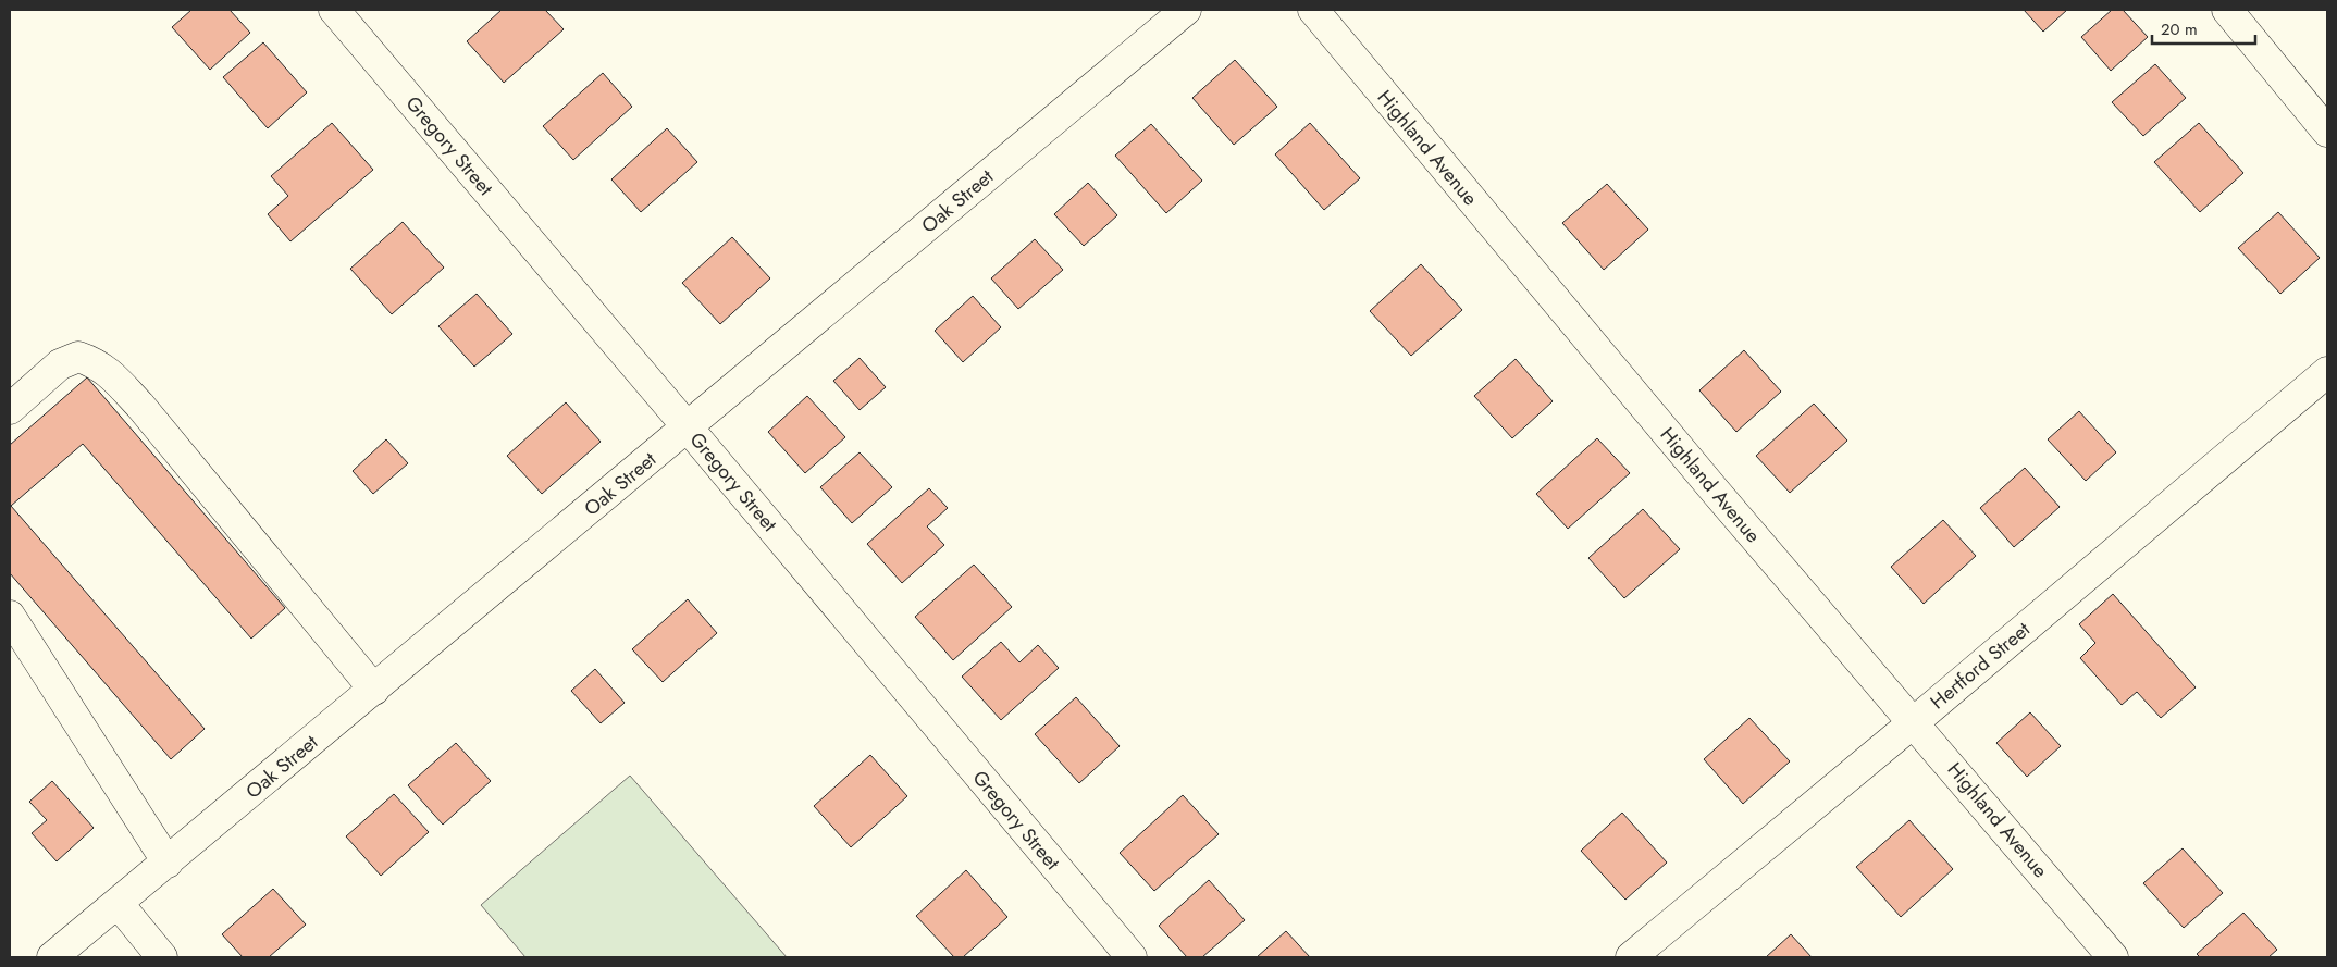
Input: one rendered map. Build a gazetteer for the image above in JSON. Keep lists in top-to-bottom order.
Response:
{
  "streets": {
    "street": [
      "Gregory Street",
      "Highland Avenue",
      "Oak Street",
      "Hertford Street"
    ]
  },
  "crossings": [
    ["Gregory Street", "Oak Street"],
    ["Highland Avenue", "Hertford Street"]
  ],
  "scale_bar": "20 m"
}
